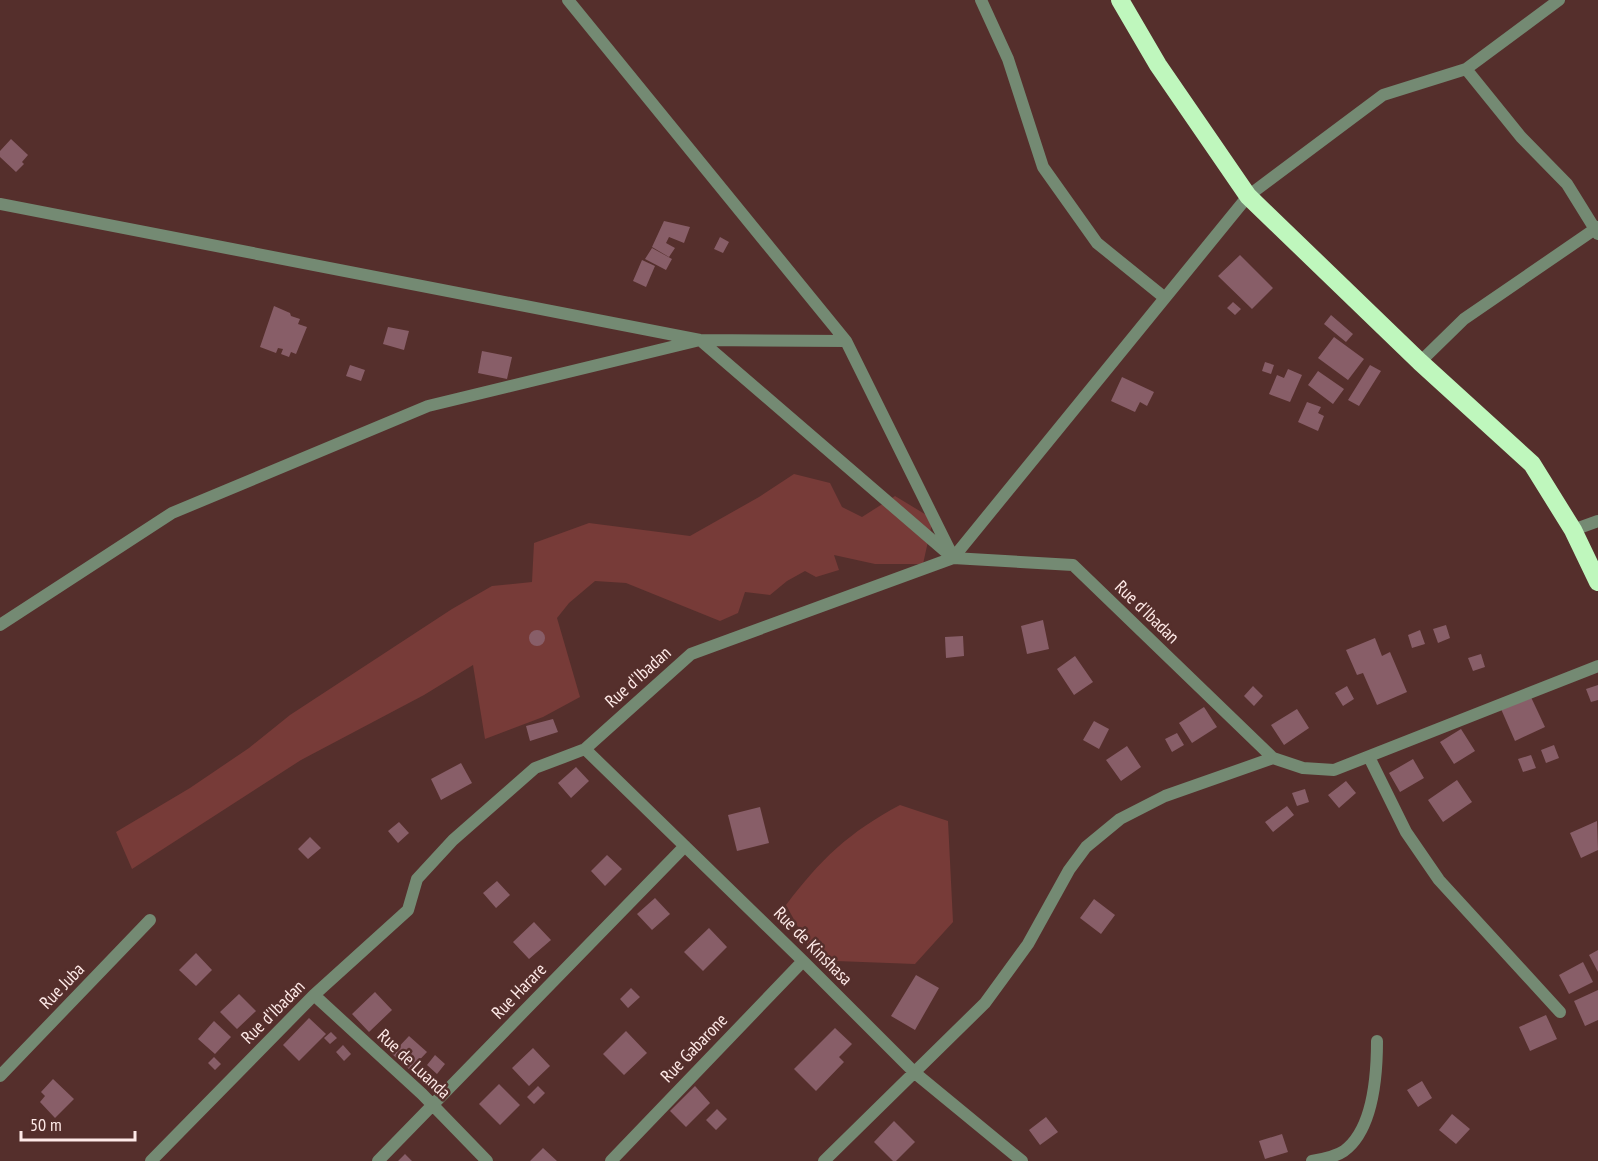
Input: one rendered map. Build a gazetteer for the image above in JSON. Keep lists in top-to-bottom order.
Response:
{
  "streets": {
    "street": [
      "Rue d'Ibadan",
      "Rue de Kinshasa",
      "Rue Juba",
      "Rue Harare",
      "Rue Gabarone",
      "Rue de Luanda"
    ]
  },
  "crossings": [
    ["Rue d'Ibadan", "Rue de Kinshasa"],
    ["Rue d'Ibadan", "Rue de Luanda"],
    ["Rue de Kinshasa", "Rue Harare"],
    ["Rue de Kinshasa", "Rue Gabarone"],
    ["Rue Harare", "Rue de Luanda"]
  ],
  "scale_bar": "50 m"
}
